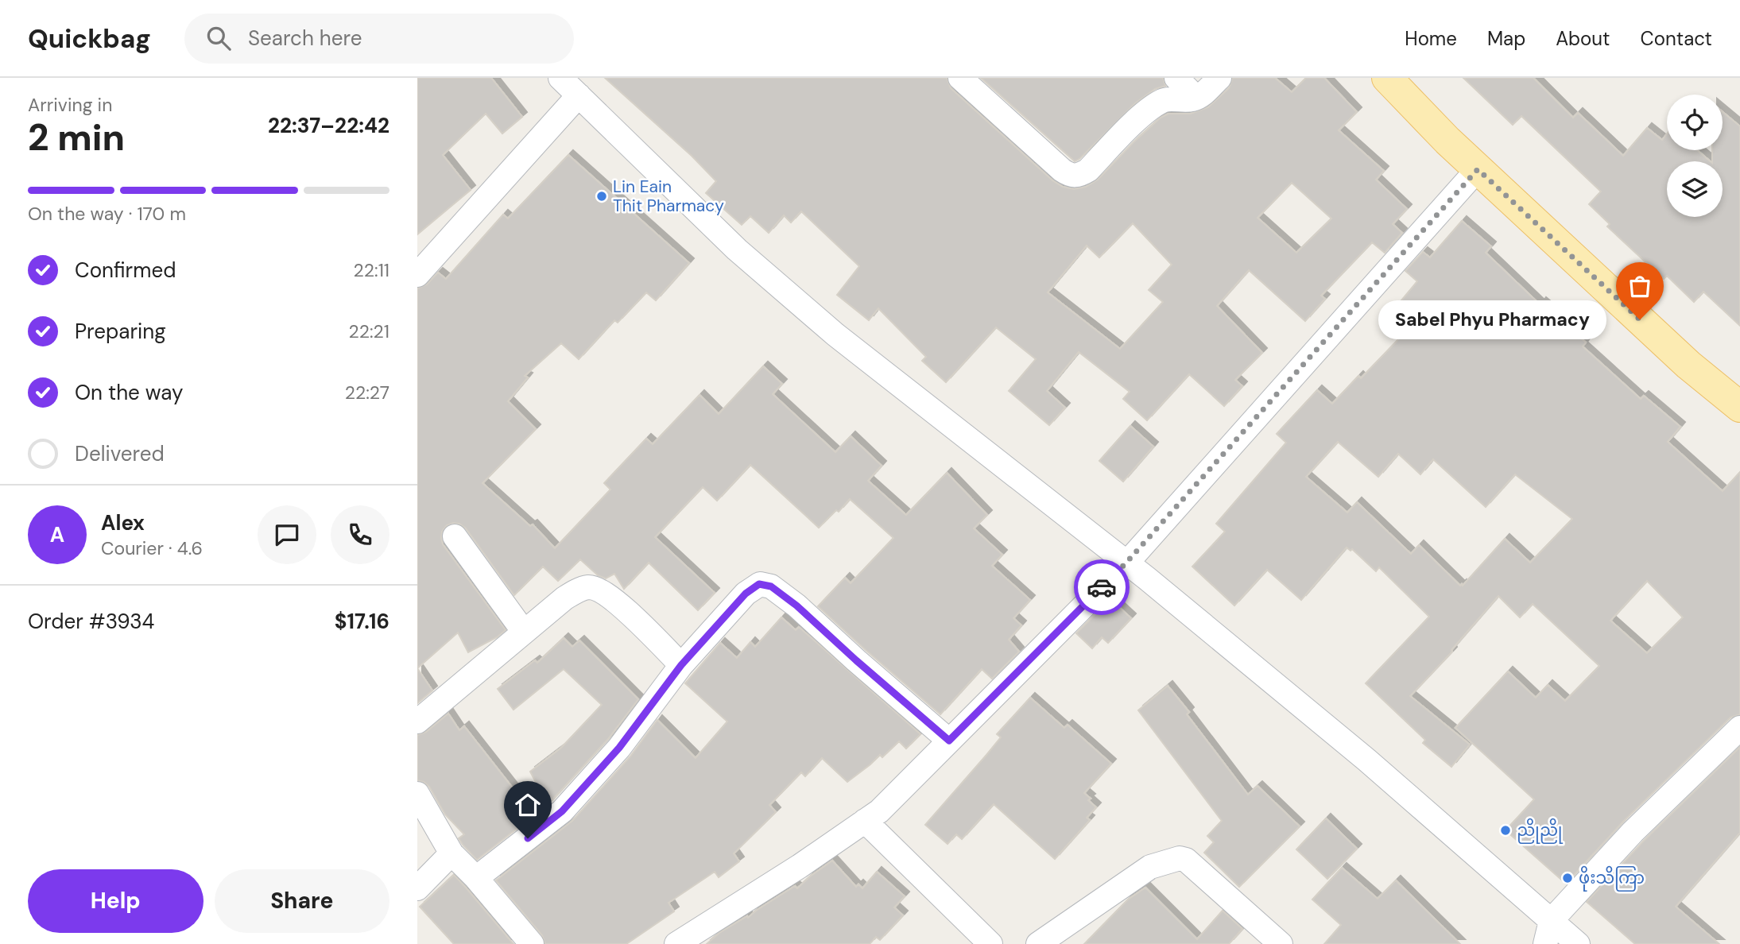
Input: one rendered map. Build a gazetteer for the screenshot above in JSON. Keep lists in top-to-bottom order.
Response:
{
  "places": [
    "Lin Eain Thit Pharmacy",
    "Sabel Phyu Pharmacy",
    "ညိုညို",
    "ဖိုးသိကြာ"
  ],
  "page": {
    "header": "Quickbag",
    "search": "Search here",
    "nav": [
      "Home",
      "Map",
      "About",
      "Contact"
    ],
    "heading": ["2 min", "Arriving in", "22:37–22:42"],
    "panel": [
      "Alex",
      "Courier · 4.6",
      "Order #3934",
      "$17.16"
    ],
    "bar": "On the way · 170 m",
    "list": [
      ["Confirmed", "22:11"],
      ["Preparing", "22:21"],
      ["On the way", "22:27"],
      "Delivered"
    ],
    "bubble": "Sabel Phyu Pharmacy",
    "round": "A",
    "buttons": ["Help", "Share"]
  }
}
